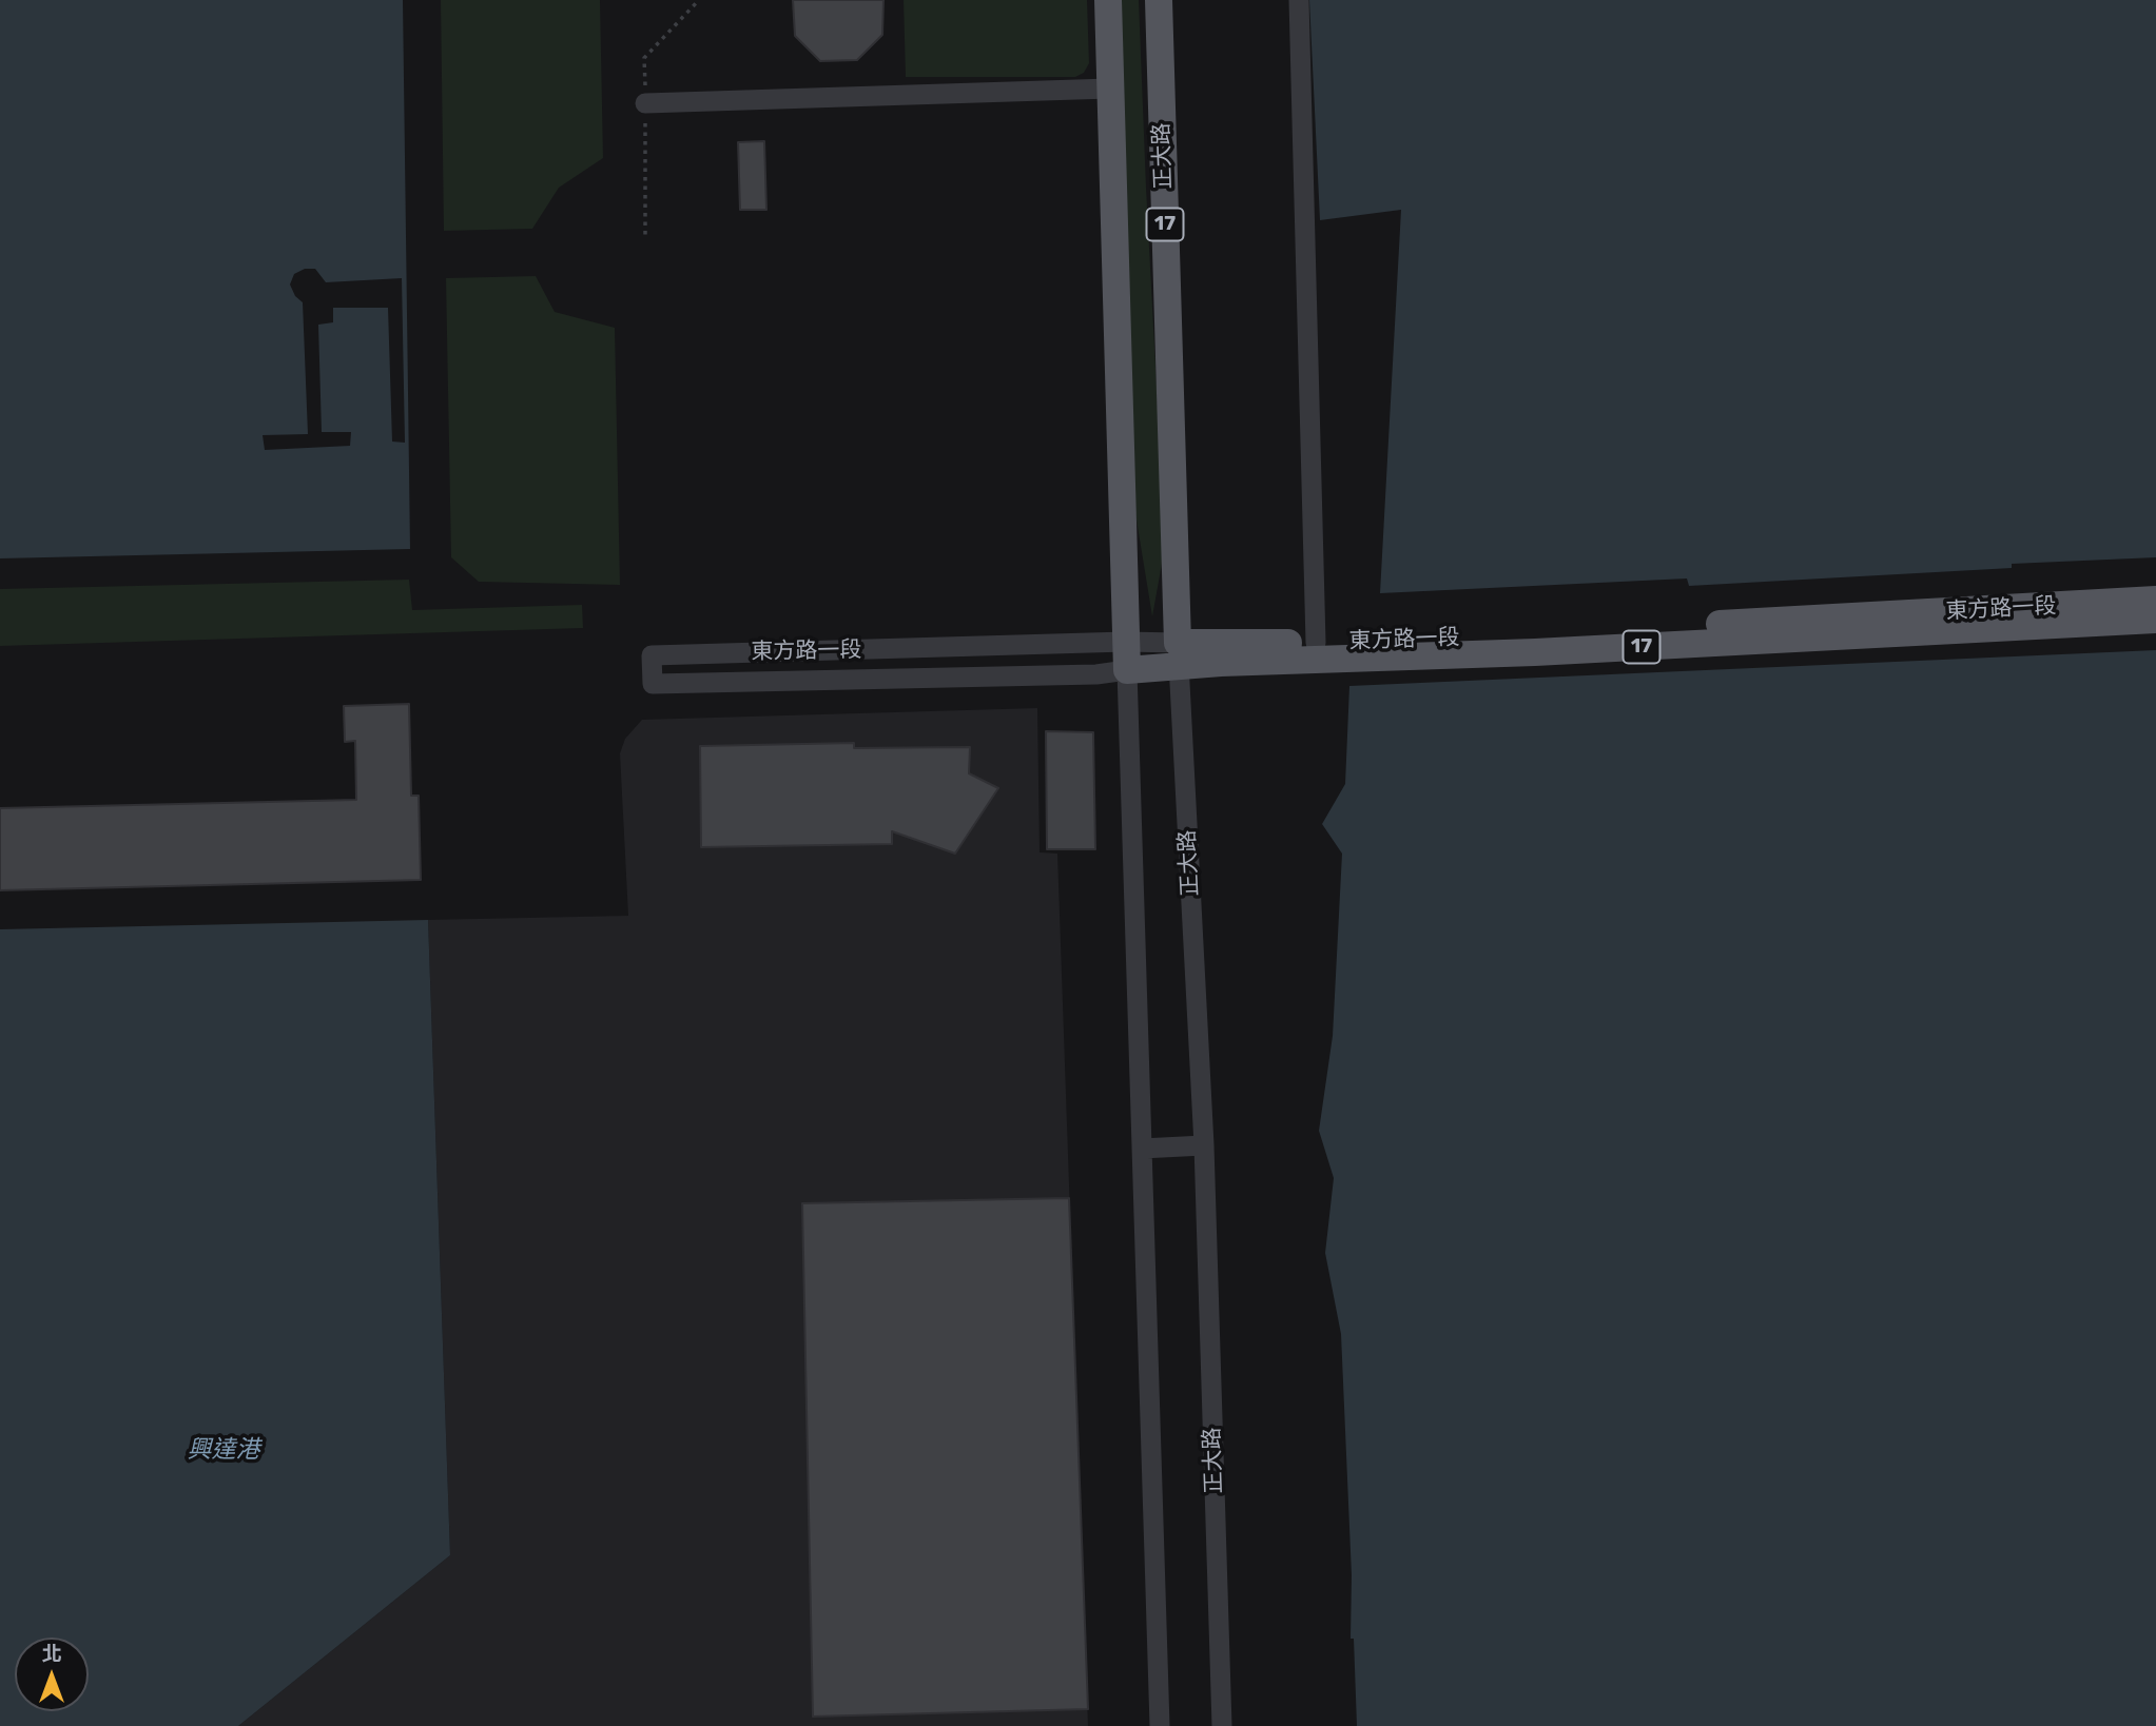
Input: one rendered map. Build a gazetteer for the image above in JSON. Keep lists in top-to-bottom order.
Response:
{
  "streets": {
    "main road": ["正大路", "17", "東方路一段"]
  },
  "crossings": [
    ["正大路", "東方路一段"],
    ["17", "東方路一段"]
  ],
  "water": ["興達港"],
  "north": "top"
}
